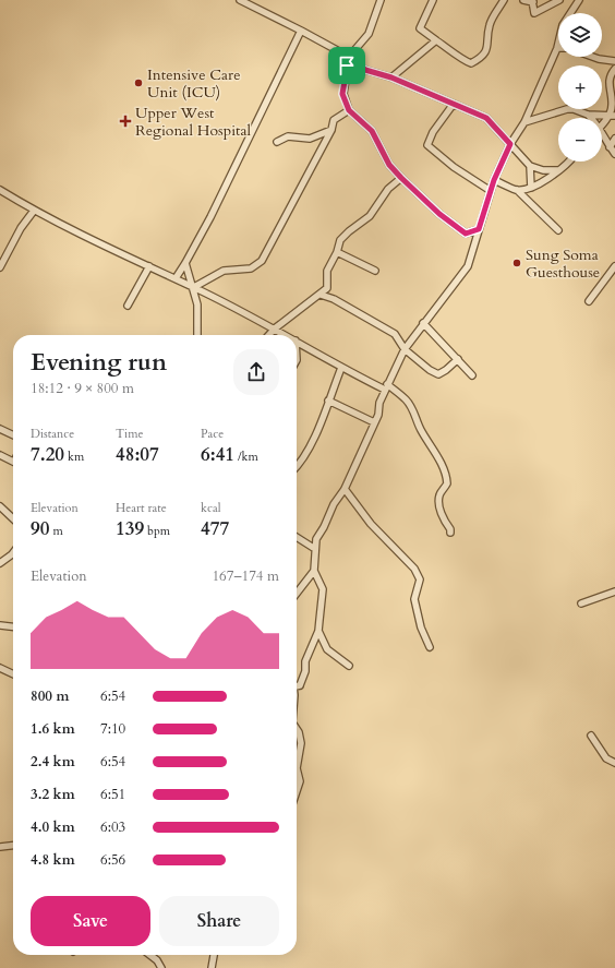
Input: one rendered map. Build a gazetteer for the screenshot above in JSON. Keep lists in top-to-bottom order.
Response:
{
  "places": {
    "other": ["Intensive Care Unit (ICU)", "Sung Soma Guesthouse"],
    "health": ["Upper West Regional Hospital"]
  },
  "page": {
    "map_buttons": ["+", "−"],
    "heading": ["Evening run", "18:12 · 9 × 800 m"],
    "stats": [
      ["Distance", "7.20 km"],
      ["Time", "48:07"],
      ["Pace", "6:41 /km"],
      ["Elevation", "90 m"],
      ["Heart rate", "139 bpm"],
      ["kcal", "477"]
    ],
    "chart": ["Elevation", "167–174 m"],
    "list": [
      {
        "name": "800 m",
        "note": "6:54"
      },
      {
        "name": "1.6 km",
        "note": "7:10"
      },
      {
        "name": "2.4 km",
        "note": "6:54"
      },
      {
        "name": "3.2 km",
        "note": "6:51"
      },
      {
        "name": "4.0 km",
        "note": "6:03"
      },
      {
        "name": "4.8 km",
        "note": "6:56"
      }
    ],
    "buttons": ["Save", "Share"]
  }
}
